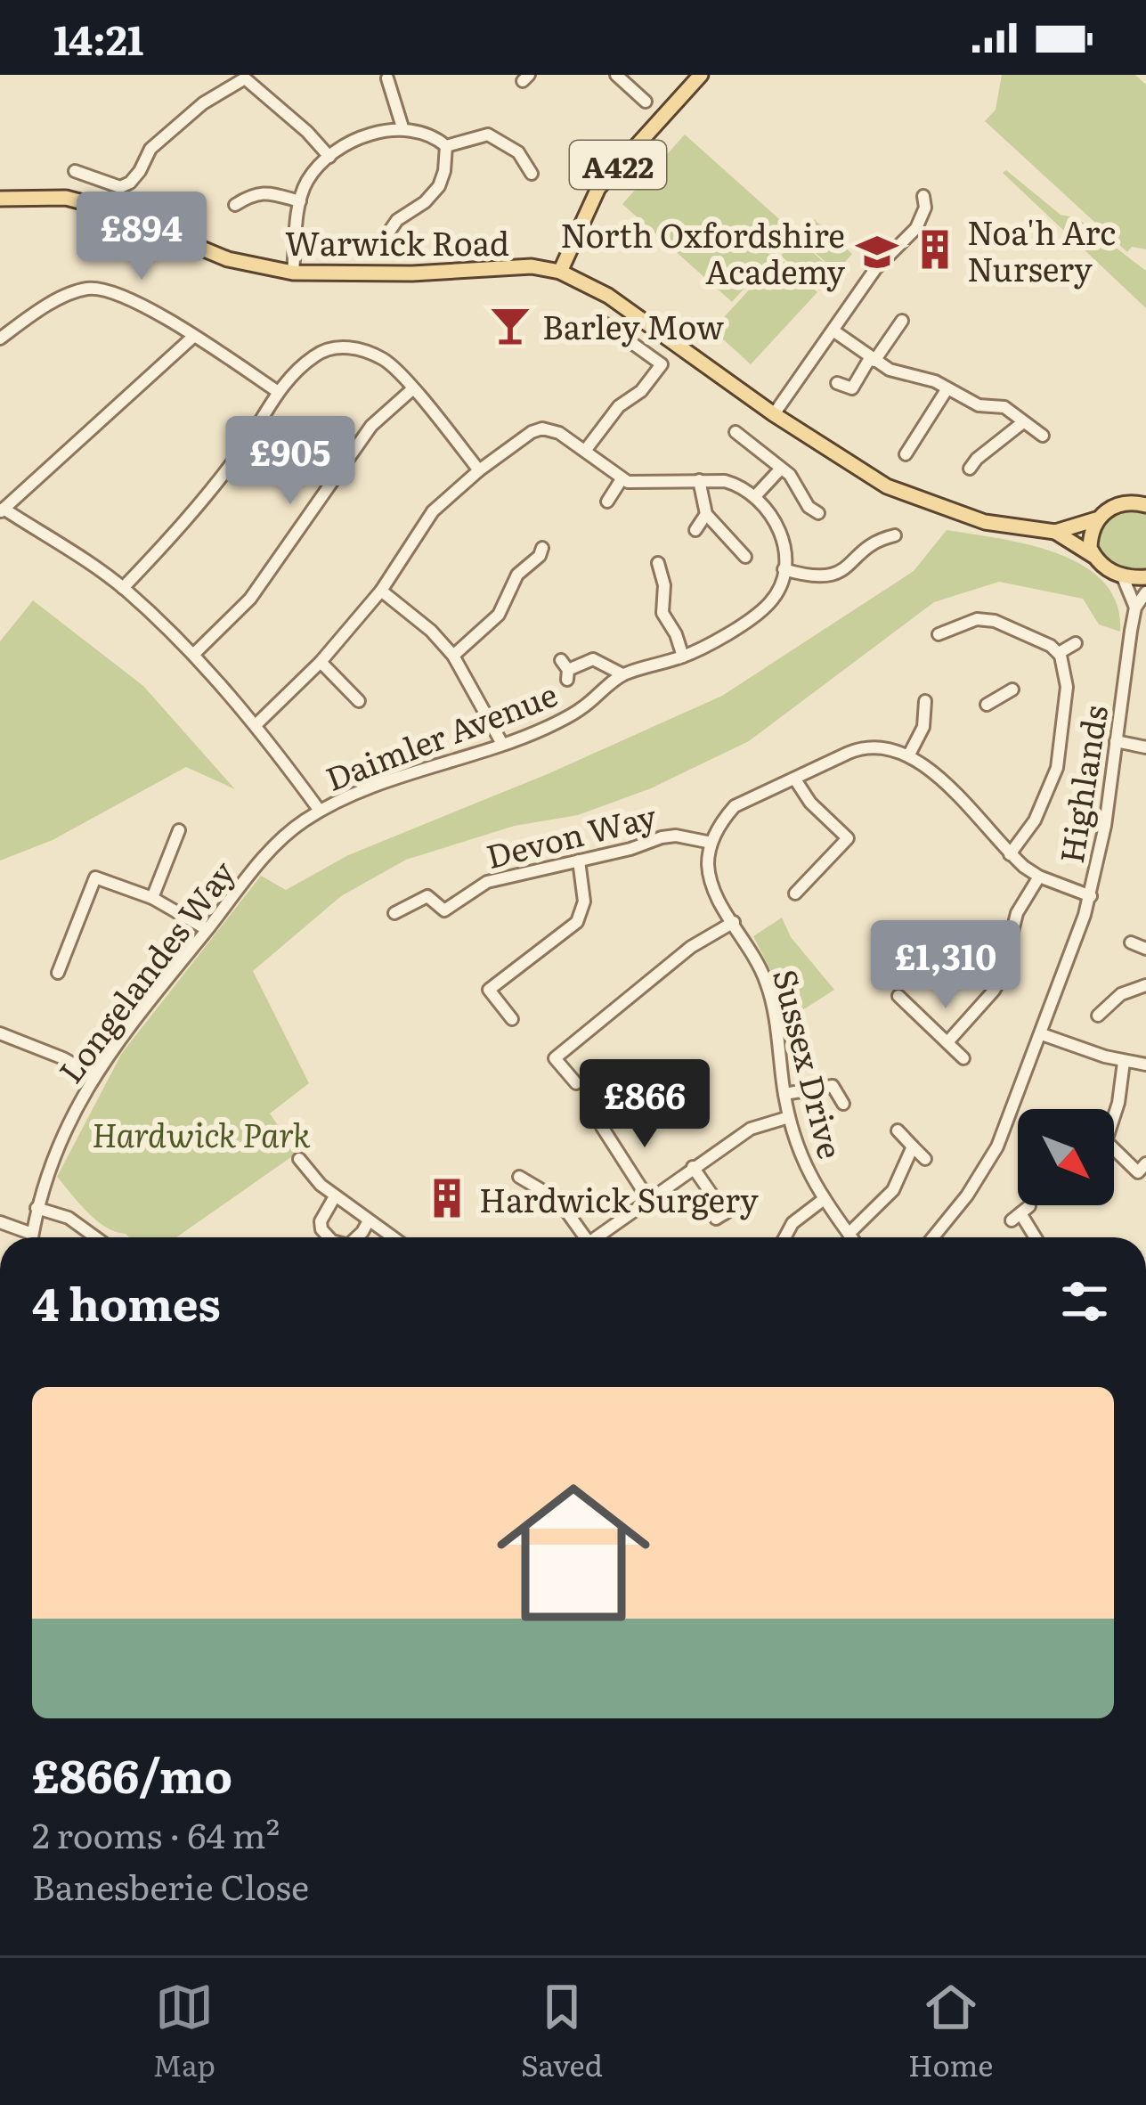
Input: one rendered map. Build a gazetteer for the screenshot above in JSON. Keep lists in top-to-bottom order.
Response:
{
  "streets": {
    "main road": ["A422", "Warwick Road"],
    "street": [
      "Daimler Avenue",
      "Highlands",
      "Devon Way",
      "Longelandes Way",
      "Sussex Drive"
    ]
  },
  "crossings": [
    ["A422", "Warwick Road"],
    ["Warwick Road", "Highlands"],
    ["Daimler Avenue", "Longelandes Way"],
    ["Devon Way", "Sussex Drive"]
  ],
  "parks": ["Hardwick Park"],
  "places": {
    "building": ["Noa'h Arc Nursery", "Hardwick Surgery"],
    "school or university": ["North Oxfordshire Academy"],
    "bar": ["Barley Mow"]
  },
  "north": "bottom right",
  "page": {
    "status": "14:21",
    "price": [
      "£894",
      "£905",
      "£1,310",
      "£866"
    ],
    "heading": "4 homes",
    "list": [
      {
        "name": "£866/mo",
        "note": "2 rooms · 64 m² · Banesberie Close"
      }
    ],
    "tabs": ["Map", "Saved", "Home"]
  }
}
